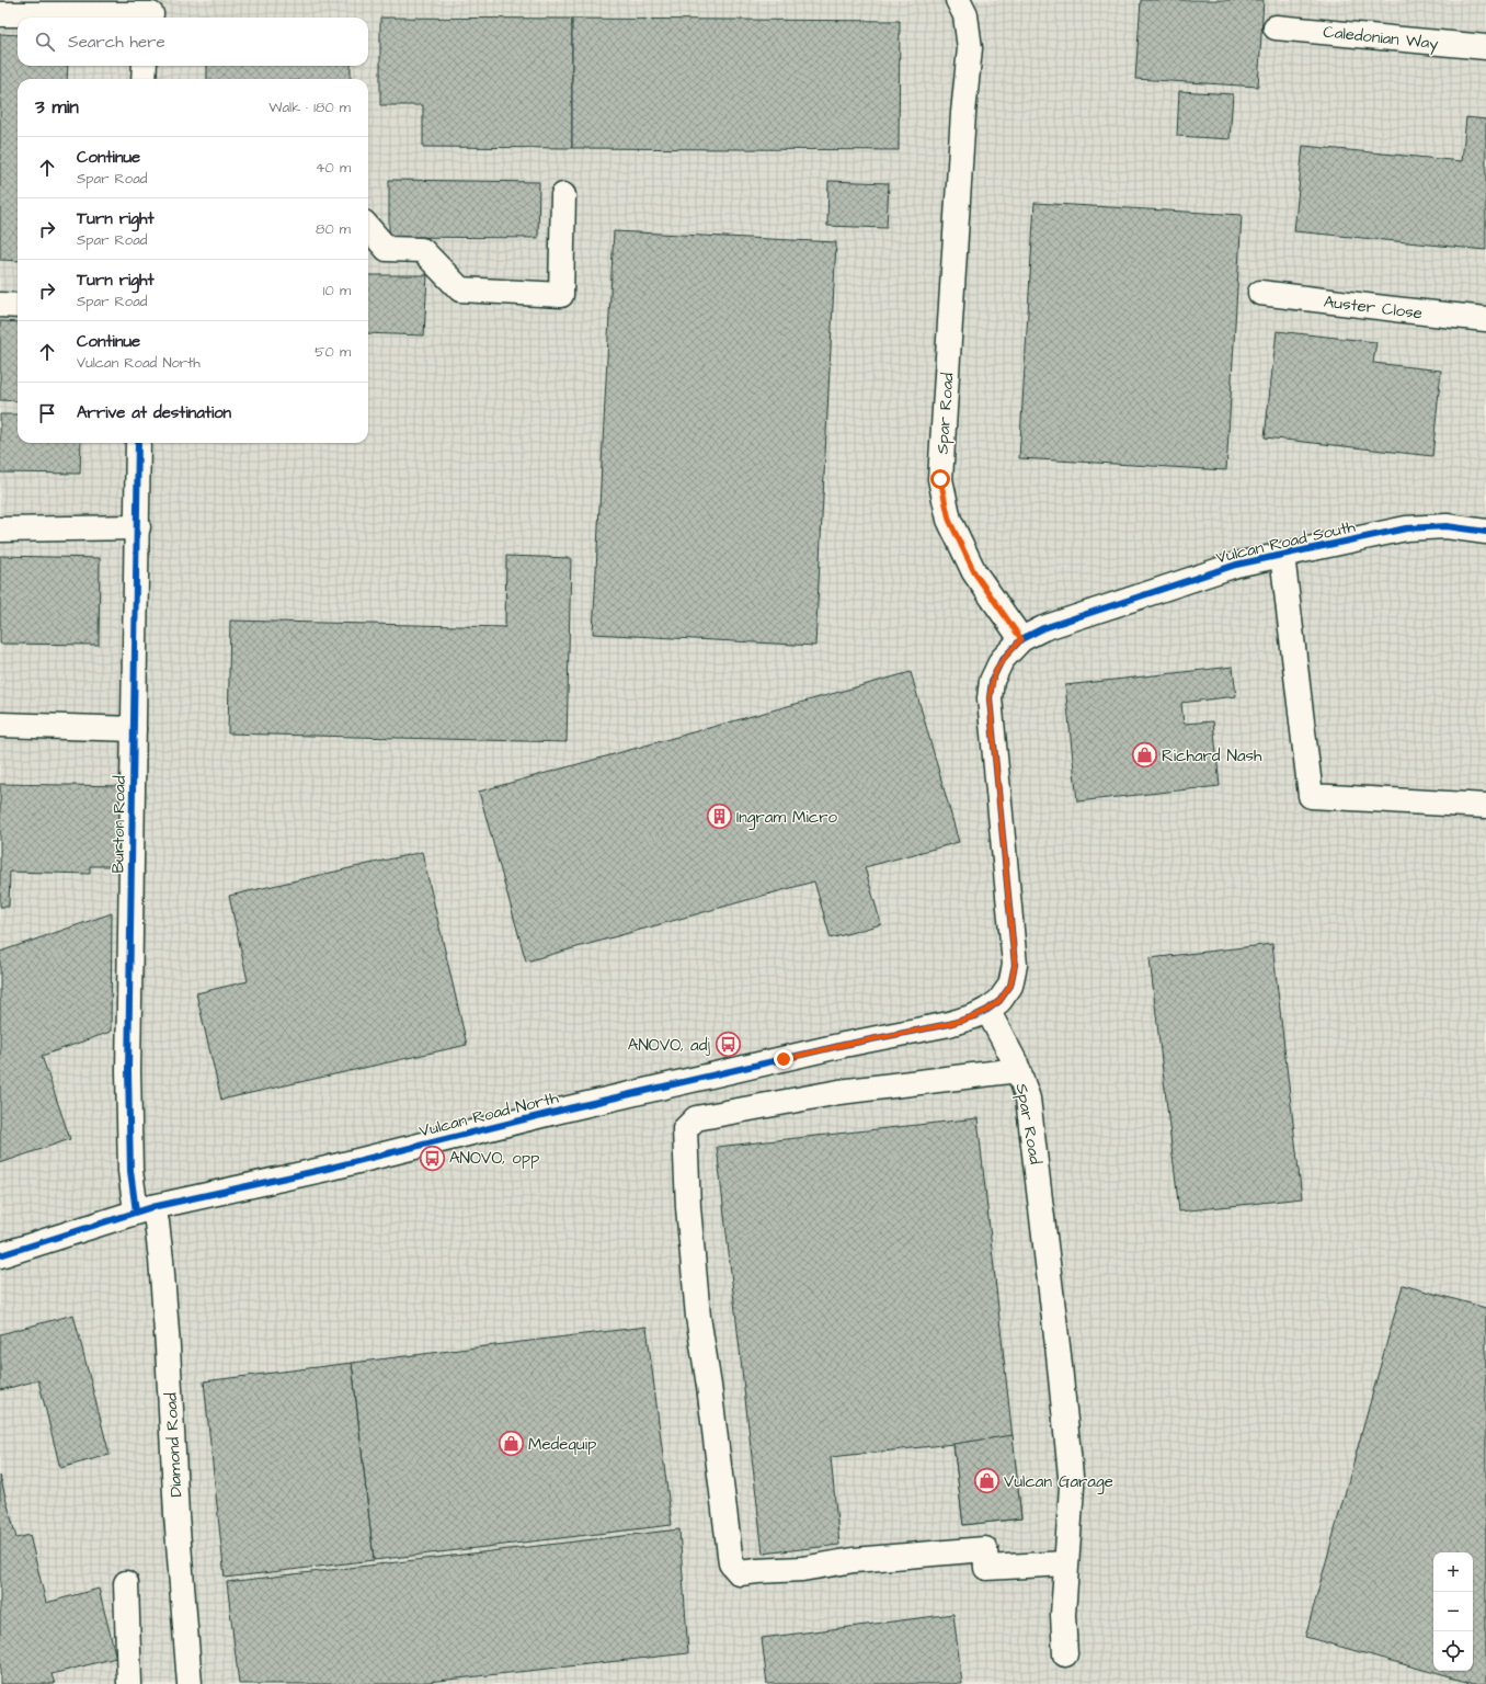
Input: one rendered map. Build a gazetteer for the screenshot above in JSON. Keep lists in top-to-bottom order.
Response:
{
  "streets": {
    "street": [
      "Caledonian Way",
      "Auster Close",
      "Spar Road",
      "Vulcan Road South",
      "Burton Road",
      "Vulcan Road North",
      "Diamond Road"
    ]
  },
  "crossings": [
    ["Spar Road", "Vulcan Road South"],
    ["Spar Road", "Vulcan Road North"],
    ["Burton Road", "Vulcan Road North"],
    ["Burton Road", "Diamond Road"],
    ["Vulcan Road North", "Diamond Road"]
  ],
  "places": {
    "shop": ["Richard Nash", "Medequip", "Vulcan Garage"],
    "building": ["Ingram Micro"],
    "bus stop": ["ANOVO, adj", "ANOVO, opp"]
  },
  "page": {
    "search": "Search here",
    "heading": ["3 min", "Walk · 180 m"],
    "list": [
      ["Continue", "Spar Road", "40 m"],
      ["Turn right", "Spar Road", "80 m"],
      ["Turn right", "Spar Road", "10 m"],
      ["Continue", "Vulcan Road North", "50 m"],
      "Arrive at destination"
    ],
    "map_buttons": ["+", "−"]
  }
}
